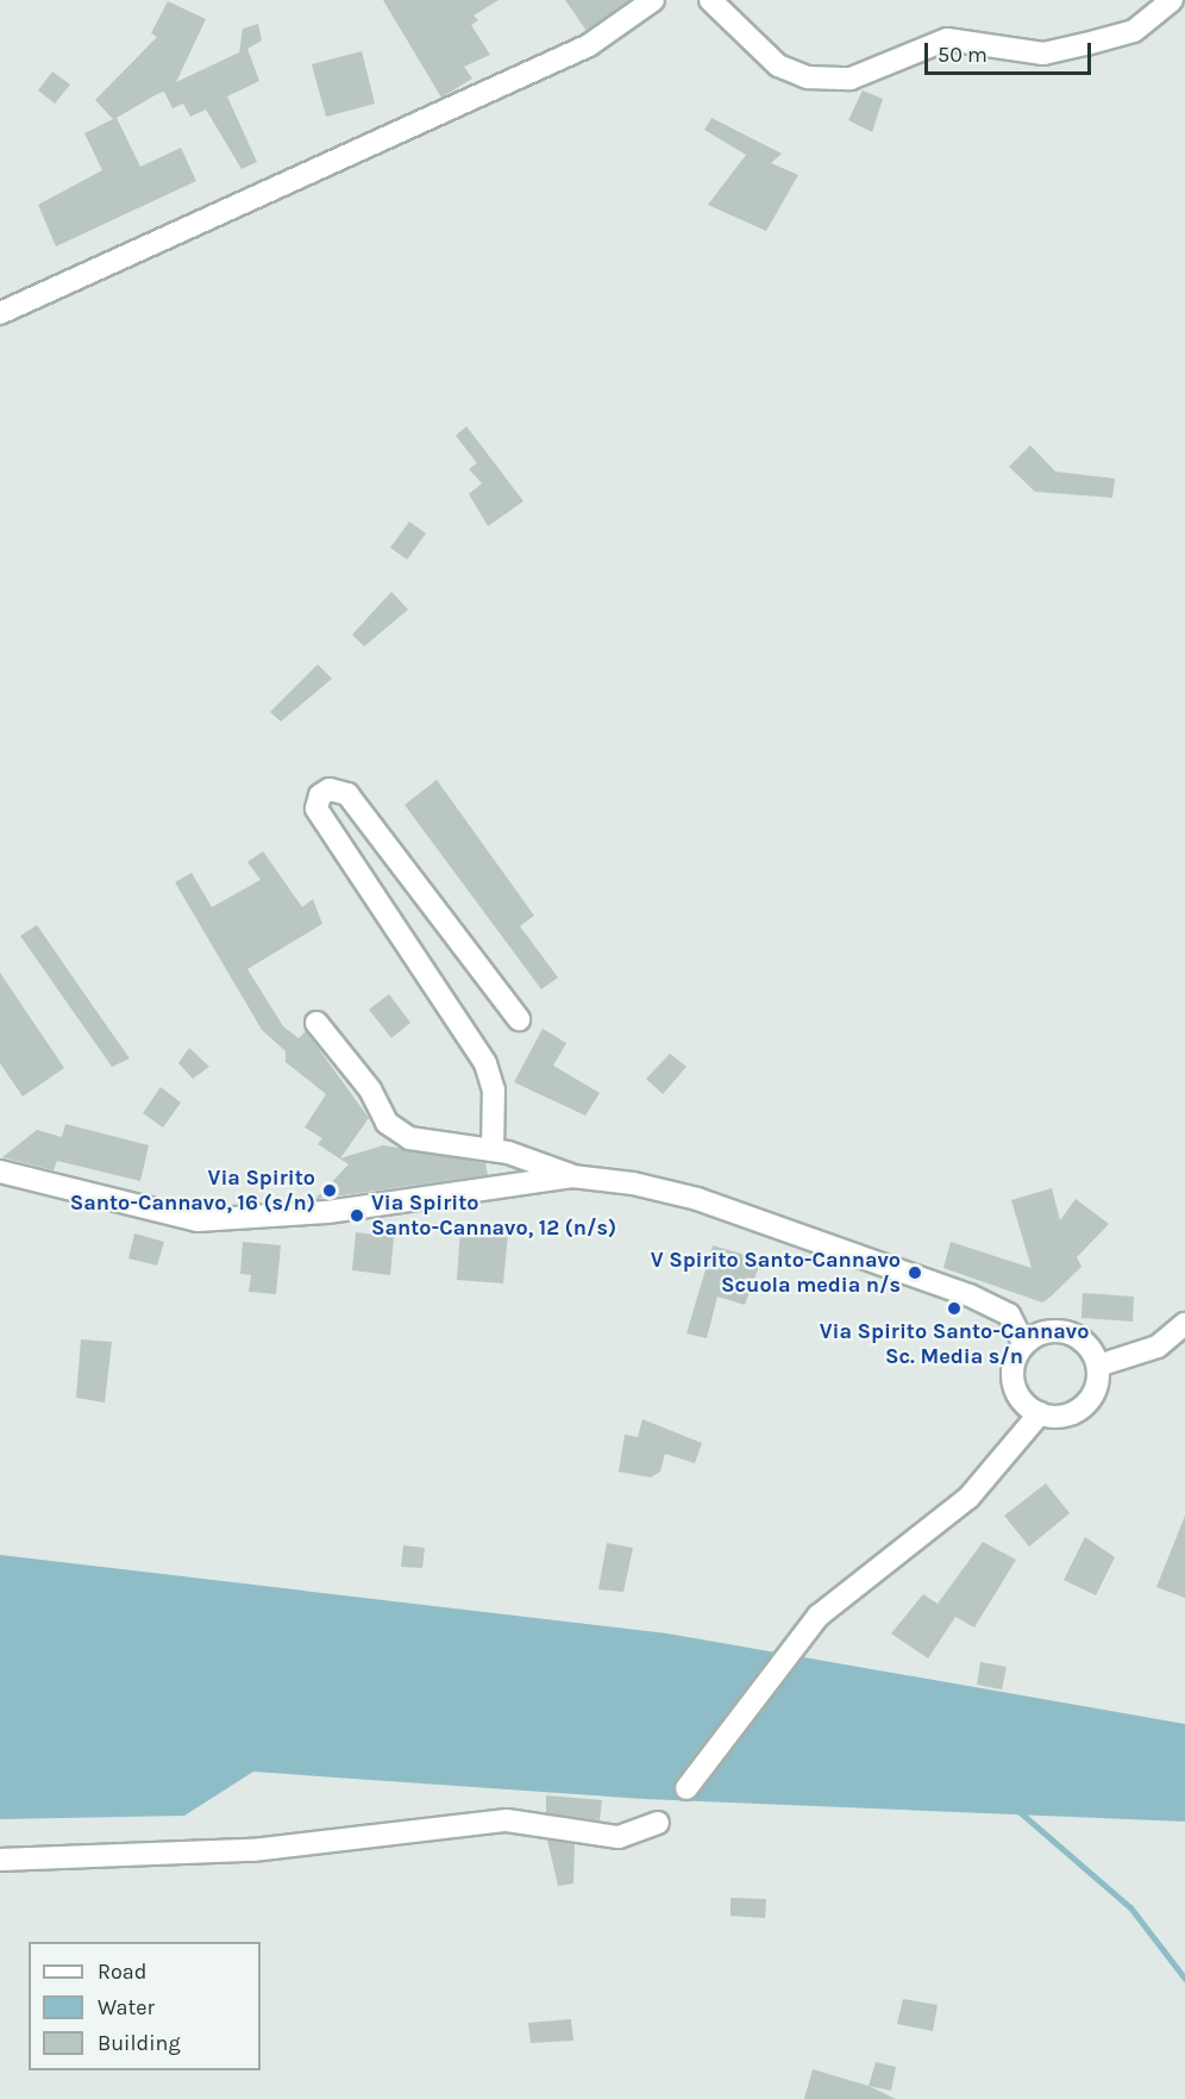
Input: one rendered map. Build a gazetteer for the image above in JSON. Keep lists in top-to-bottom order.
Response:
{
  "places": [
    "Via Spirito Santo-Cannavo, 16 (s/n)",
    "Via Spirito Santo-Cannavo, 12 (n/s)",
    "V Spirito Santo-Cannavo Scuola media n/s",
    "Via Spirito Santo-Cannavo Sc. Media s/n"
  ],
  "legend": ["Road", "Water", "Building"],
  "scale_bar": "50 m"
}
